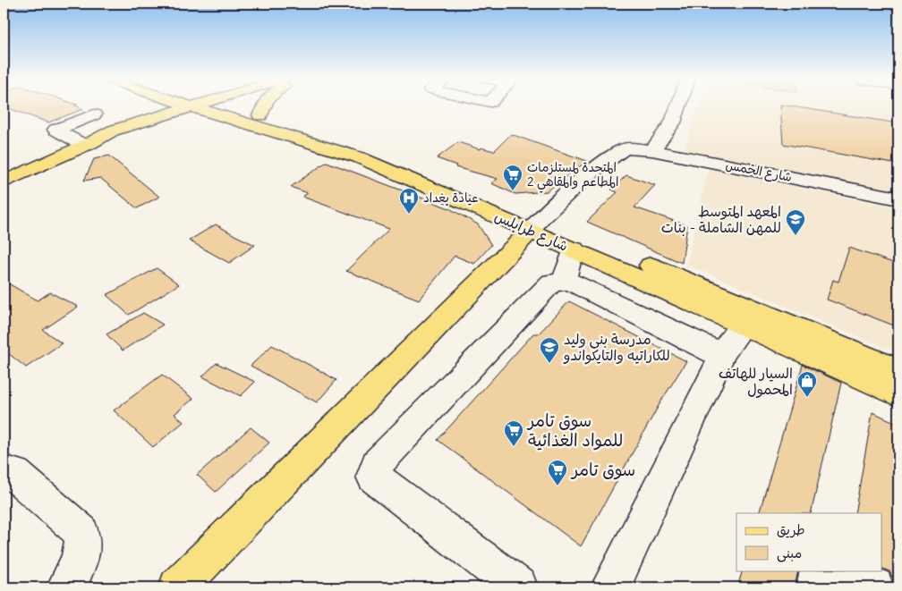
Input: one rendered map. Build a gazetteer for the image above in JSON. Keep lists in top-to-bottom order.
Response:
{
  "streets": {
    "main road": ["شارع طرابلس"],
    "street": ["شارع الخمس"]
  },
  "crossings": [
    ["شارع الخمس", "شارع طرابلس"]
  ],
  "places": {
    "supermarket": ["المتحدة لمستلزمات المطاعم والمقاهي 2", "سوق تامر للمواد الغذائية", "سوق تامر"],
    "hospital": ["عيادة بغداد"],
    "school or university": ["المعهد المتوسط للمهن الشاملة - بنات", "مدرسة بني وليد للكاراتيه والتايكواندو"],
    "shop": ["السيار للهاتف المحمول"]
  },
  "legend": ["طريق", "مبنى"]
}
